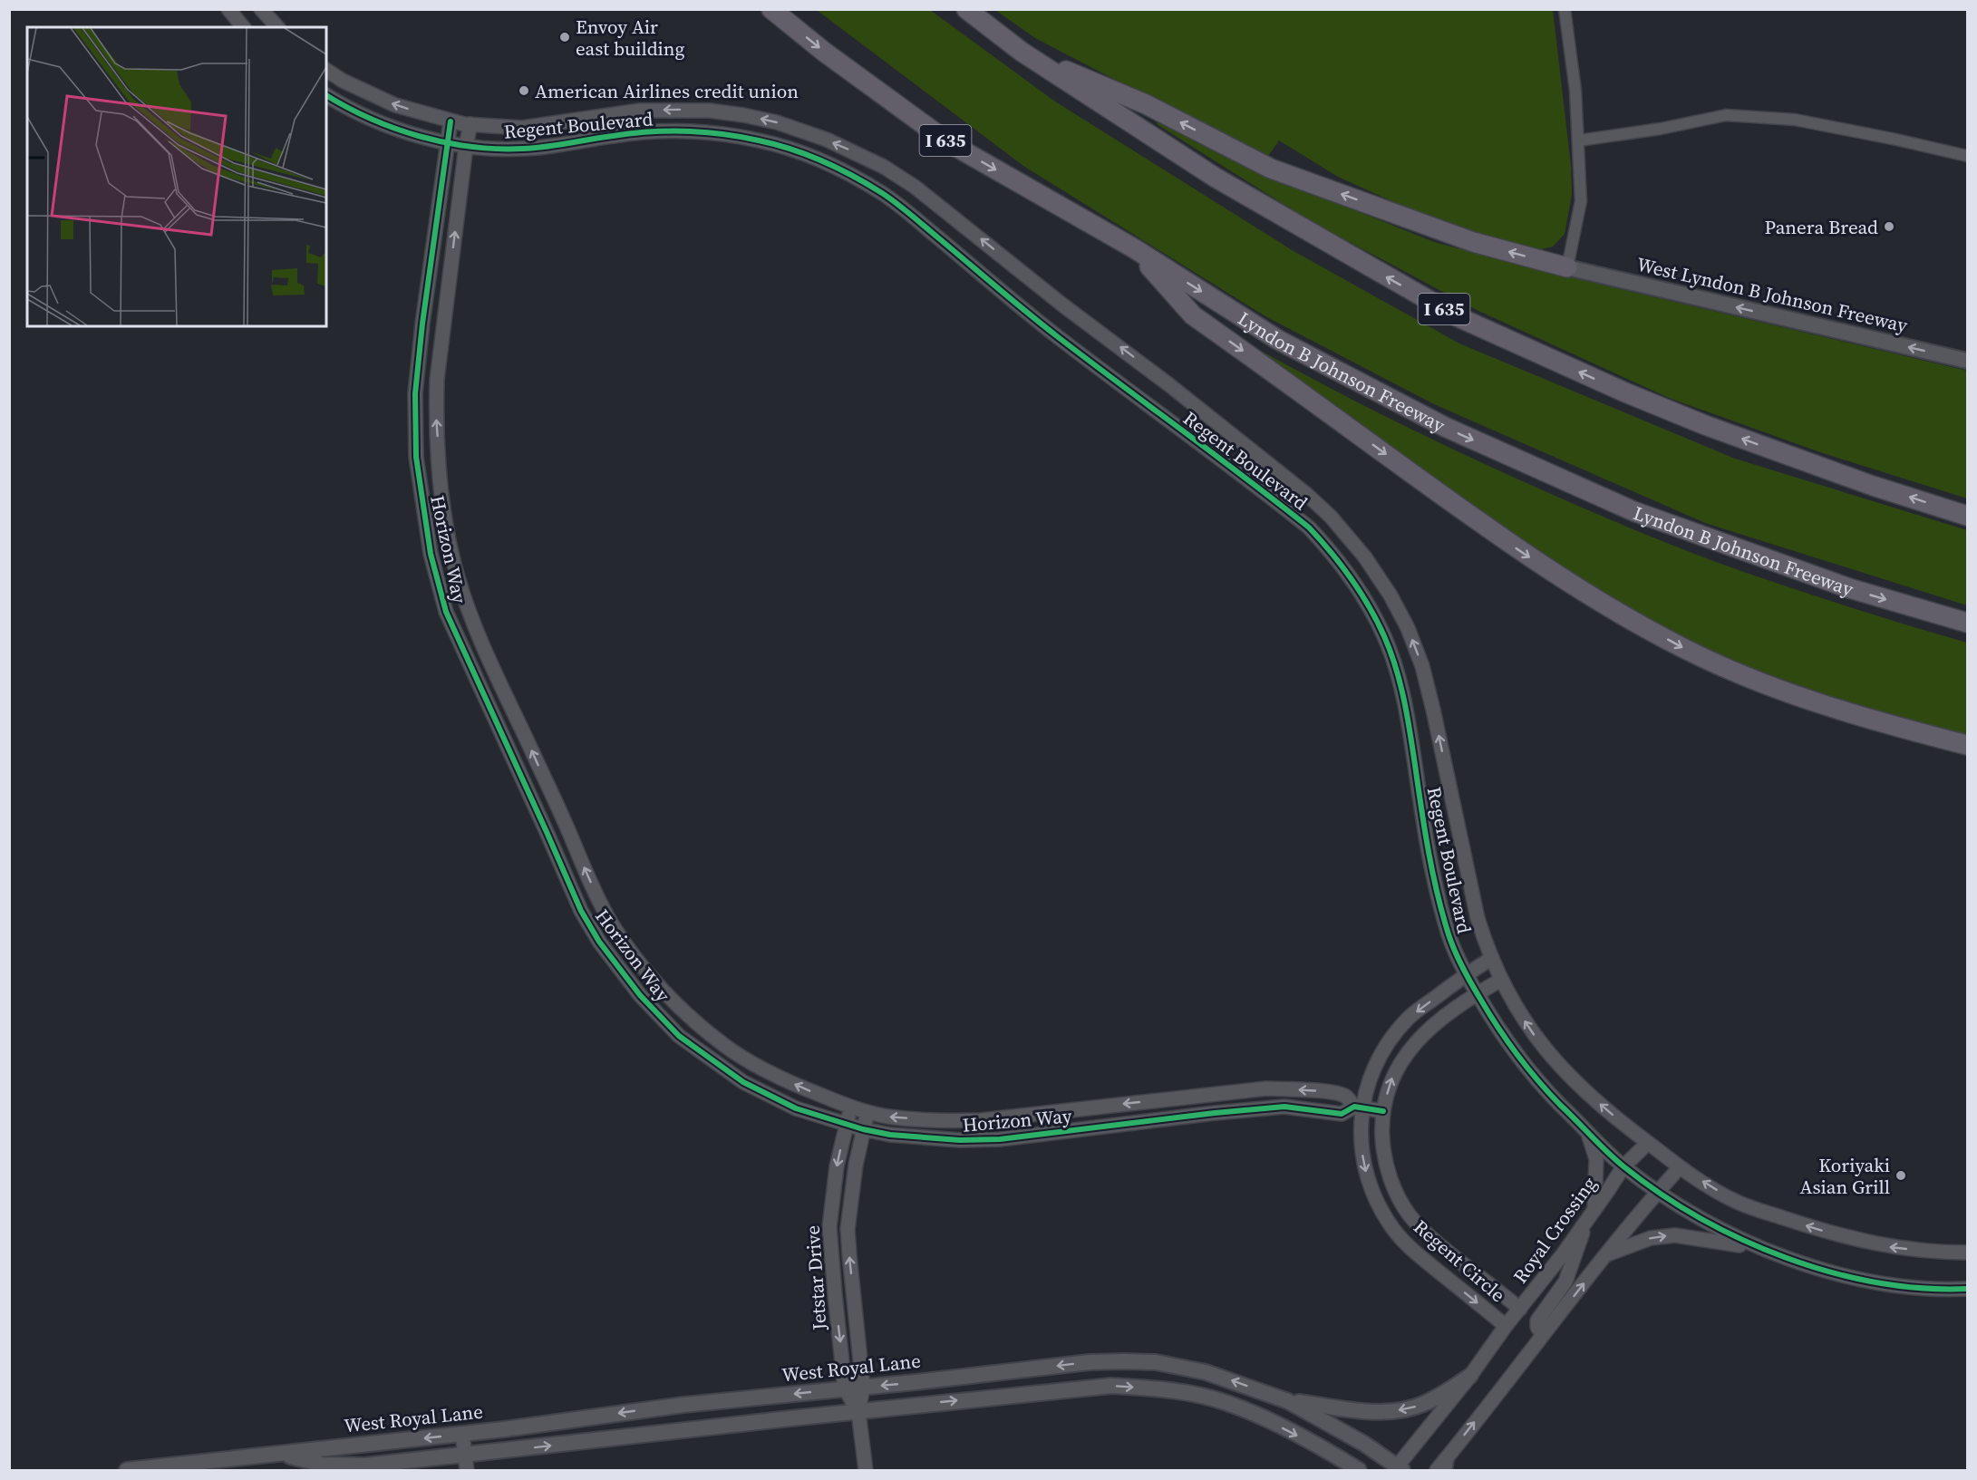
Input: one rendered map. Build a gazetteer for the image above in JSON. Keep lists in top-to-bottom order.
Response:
{
  "streets": {
    "highway": ["I 635", "Lyndon B Johnson Freeway"],
    "main road": ["West Lyndon B Johnson Freeway", "West Royal Lane"],
    "street": [
      "Regent Boulevard",
      "Horizon Way",
      "Royal Crossing",
      "Regent Circle",
      "Jetstar Drive"
    ]
  },
  "crossings": [
    ["Regent Boulevard", "Horizon Way"],
    ["Regent Boulevard", "Royal Crossing"],
    ["Regent Boulevard", "Regent Circle"],
    ["Horizon Way", "Regent Circle"],
    ["Horizon Way", "Jetstar Drive"],
    ["Royal Crossing", "Regent Circle"],
    ["Royal Crossing", "West Royal Lane"],
    ["Jetstar Drive", "West Royal Lane"]
  ],
  "one_way": ["West Lyndon B Johnson Freeway"],
  "places": [
    "Envoy Air east building",
    "American Airlines credit union",
    "Panera Bread",
    "Koriyaki Asian Grill"
  ]
}
